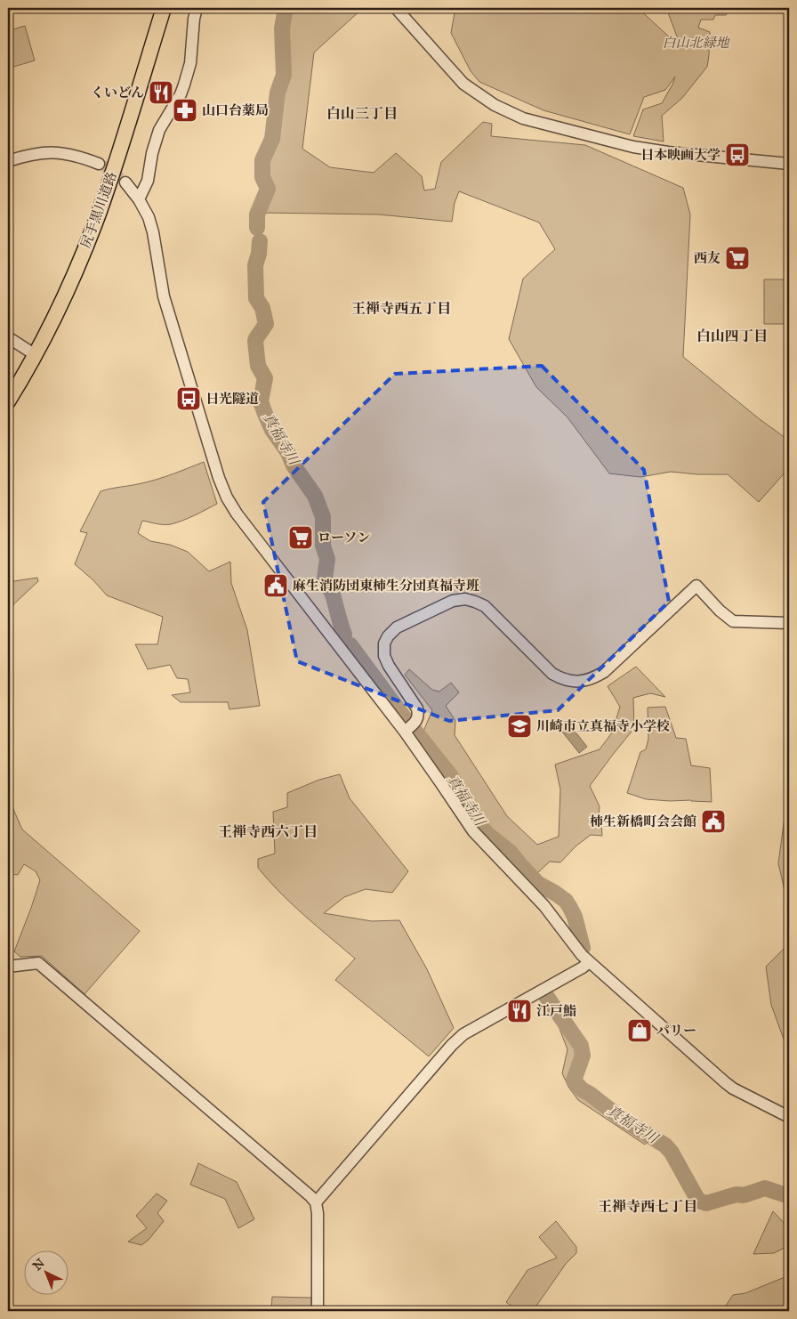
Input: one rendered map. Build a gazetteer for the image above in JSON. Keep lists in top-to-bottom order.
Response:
{
  "streets": {
    "main road": ["尻手黒川道路"]
  },
  "districts": [
    "白山三丁目",
    "王禅寺西五丁目",
    "白山四丁目",
    "王禅寺西六丁目",
    "王禅寺西七丁目"
  ],
  "water": ["真福寺川"],
  "parks": ["白山北緑地"],
  "places": {
    "restaurant": ["くいどん", "江戸鮨"],
    "pharmacy": ["山口台薬局"],
    "bus stop": ["日本映画大学", "日光隧道"],
    "supermarket": ["西友", "ローソン"],
    "public building": ["麻生消防団東柿生分団真福寺班", "柿生新橋町会会館"],
    "school or university": ["川崎市立真福寺小学校"],
    "shop": ["パリー"]
  },
  "north": "top left"
}
